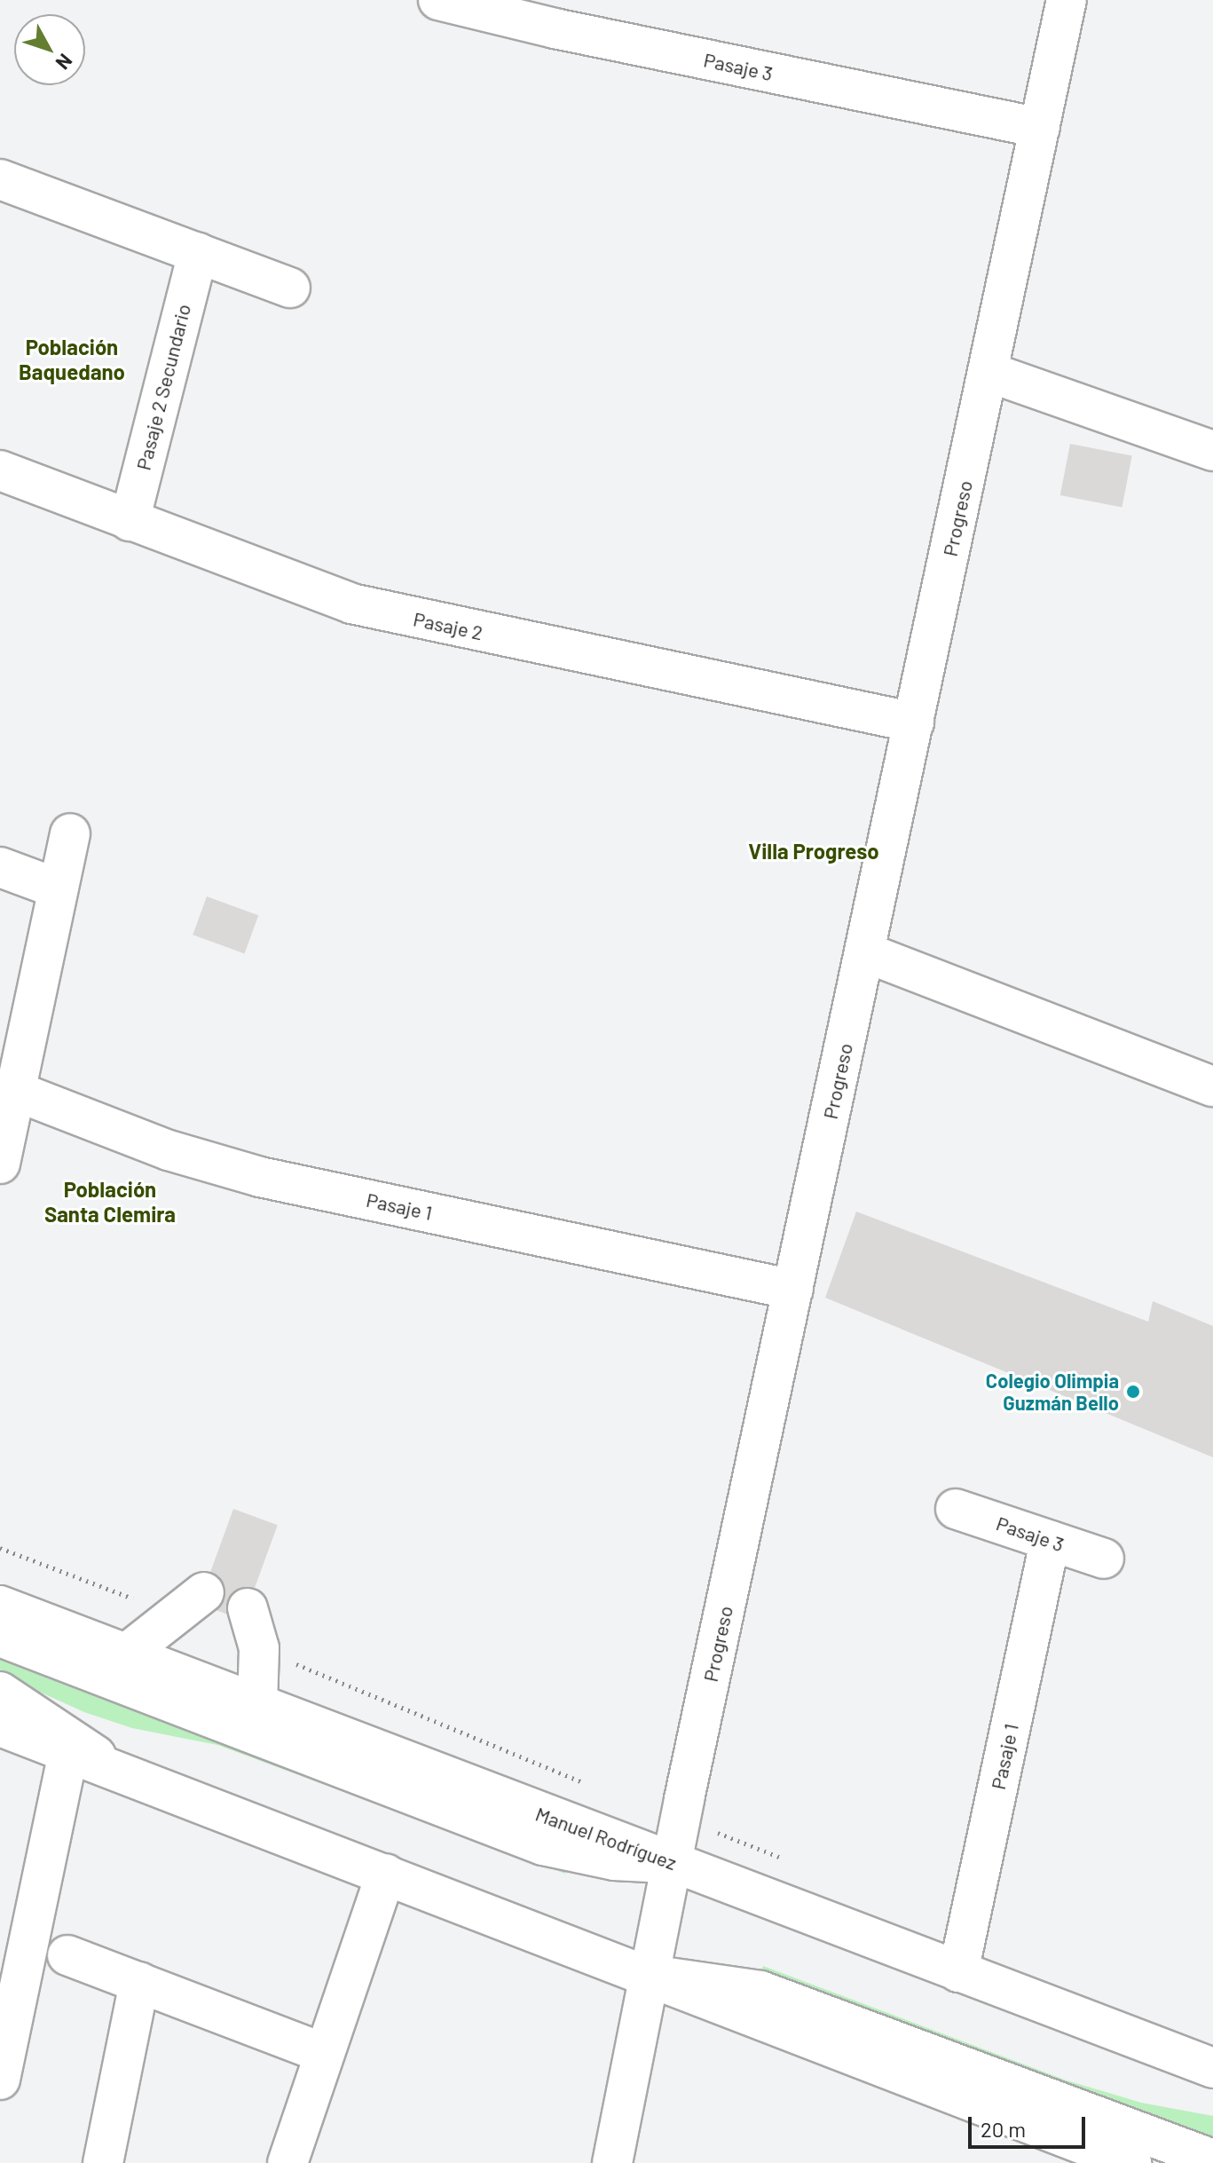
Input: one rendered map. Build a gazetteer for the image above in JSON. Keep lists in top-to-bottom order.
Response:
{
  "streets": {
    "street": [
      "Pasaje 3",
      "Pasaje 2 Secundario",
      "Progreso",
      "Pasaje 2",
      "Pasaje 1",
      "Manuel Rodríguez"
    ]
  },
  "crossings": [
    ["Pasaje 3", "Progreso"],
    ["Pasaje 3", "Pasaje 1"],
    ["Pasaje 2 Secundario", "Pasaje 2"],
    ["Progreso", "Pasaje 2"],
    ["Progreso", "Pasaje 1"],
    ["Progreso", "Manuel Rodríguez"],
    ["Pasaje 1", "Manuel Rodríguez"]
  ],
  "districts": ["Población Baquedano", "Villa Progreso", "Población Santa Clemira"],
  "places": ["Colegio Olimpia Guzmán Bello"],
  "scale_bar": "20 m",
  "north": "bottom right"
}
